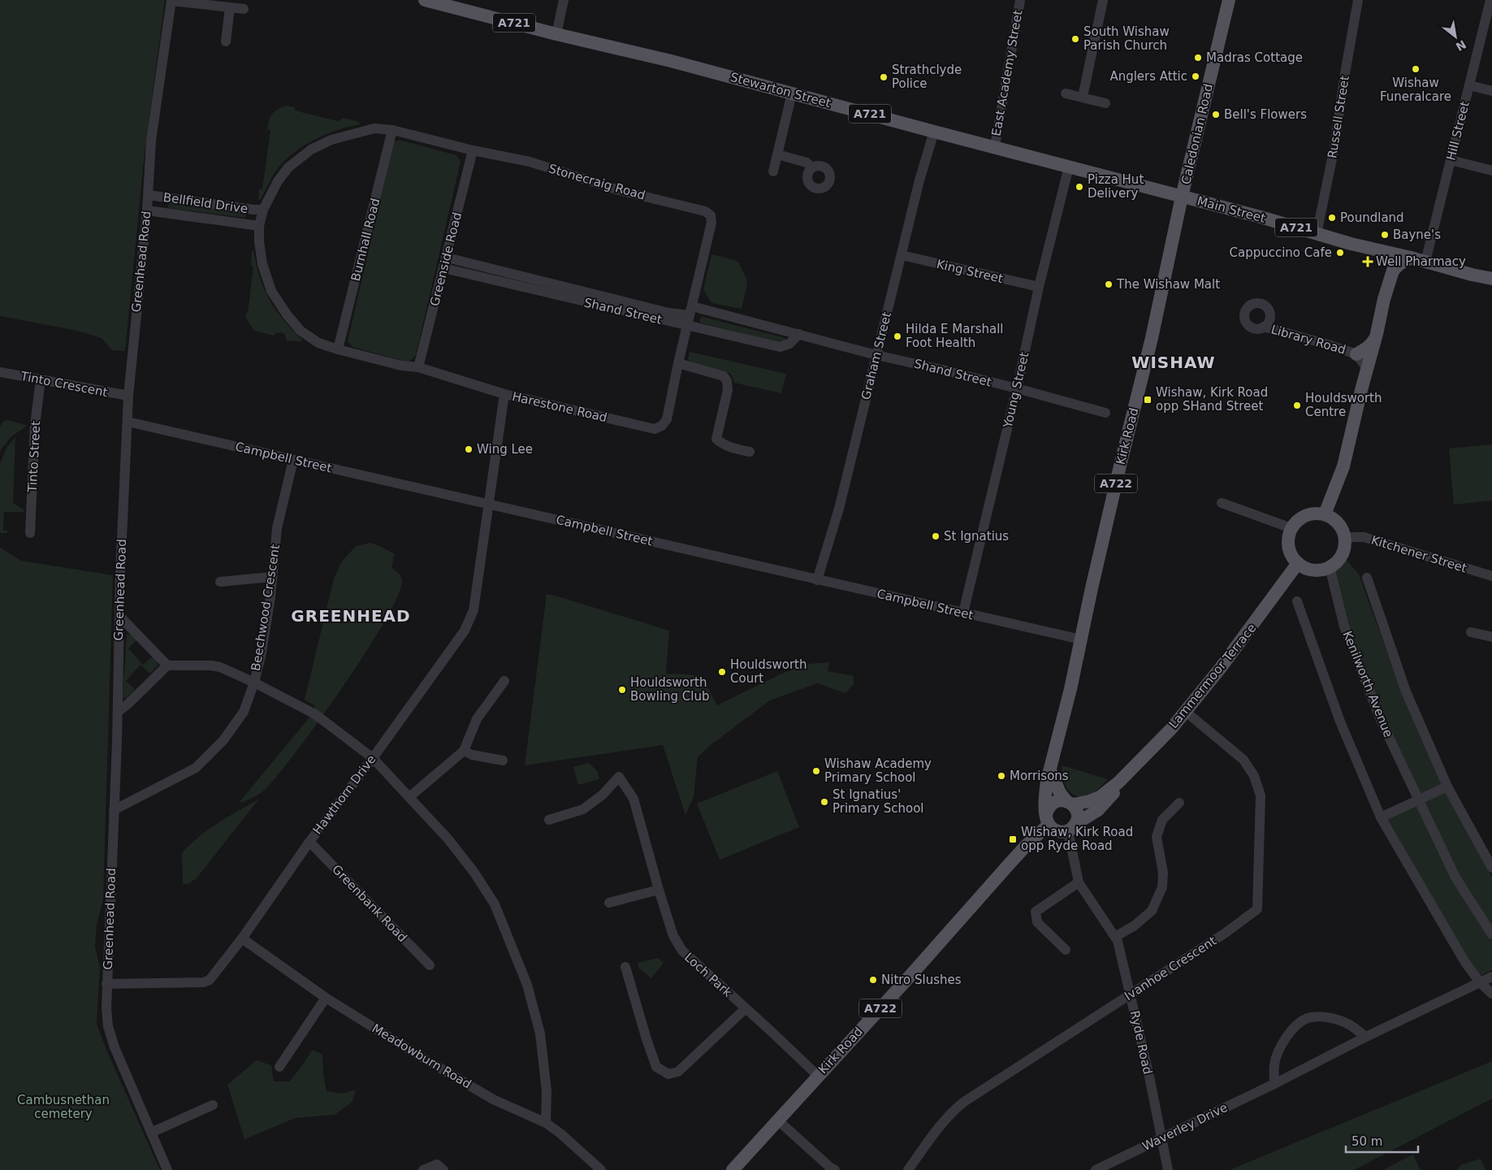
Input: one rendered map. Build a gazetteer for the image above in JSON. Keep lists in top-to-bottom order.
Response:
{
  "streets": {
    "main road": [
      "A721",
      "Stewarton Street",
      "Caledonian Road",
      "Main Street",
      "Kirk Road",
      "A722",
      "Lammermoor Terrace"
    ],
    "street": [
      "East Academy Street",
      "Russell Street",
      "Hill Street",
      "Stonecraig Road",
      "Bellfield Drive",
      "Burnhall Road",
      "Greenside Road",
      "Greenhead Road",
      "King Street",
      "Shand Street",
      "Library Road",
      "Graham Street",
      "Tinto Crescent",
      "Young Street",
      "Harestone Road",
      "Tinto Street",
      "Campbell Street",
      "Kitchener Street",
      "Beechwood Crescent",
      "Kenilworth Avenue",
      "Hawthorn Drive",
      "Greenbank Road",
      "Ivanhoe Crescent",
      "Loch Park",
      "Ryde Road",
      "Meadowburn Road",
      "Waverley Drive"
    ]
  },
  "crossings": [
    ["East Academy Street", "Stewarton Street"],
    ["Stewarton Street", "Caledonian Road"],
    ["Stewarton Street", "Main Street"],
    ["Stewarton Street", "Graham Street"],
    ["Stewarton Street", "Young Street"],
    ["Stewarton Street", "Kirk Road"],
    ["Russell Street", "Main Street"],
    ["Hill Street", "Main Street"],
    ["Caledonian Road", "Main Street"],
    ["Caledonian Road", "Kirk Road"],
    ["Stonecraig Road", "Bellfield Drive"],
    ["Stonecraig Road", "Burnhall Road"],
    ["Stonecraig Road", "Greenside Road"],
    ["Stonecraig Road", "Shand Street"],
    ["Stonecraig Road", "Harestone Road"],
    ["Bellfield Drive", "Greenhead Road"],
    ["Bellfield Drive", "Harestone Road"],
    ["Main Street", "Kirk Road"],
    ["Burnhall Road", "Harestone Road"],
    ["Greenside Road", "Shand Street"],
    ["Greenside Road", "Harestone Road"],
    ["Greenhead Road", "Tinto Crescent"],
    ["Greenhead Road", "Campbell Street"],
    ["Greenhead Road", "Beechwood Crescent"],
    ["Greenhead Road", "Hawthorn Drive"],
    ["King Street", "Graham Street"],
    ["King Street", "Young Street"],
    ["Shand Street", "Graham Street"],
    ["Shand Street", "Young Street"],
    ["Shand Street", "Harestone Road"],
    ["Graham Street", "Campbell Street"],
    ["Tinto Crescent", "Tinto Street"],
    ["Young Street", "Campbell Street"],
    ["Harestone Road", "Hawthorn Drive"],
    ["Kirk Road", "Campbell Street"],
    ["Kirk Road", "Lammermoor Terrace"],
    ["Kirk Road", "Loch Park"],
    ["Kirk Road", "Ryde Road"],
    ["Campbell Street", "Beechwood Crescent"],
    ["Campbell Street", "Hawthorn Drive"],
    ["Kitchener Street", "Lammermoor Terrace"],
    ["Kitchener Street", "Kenilworth Avenue"],
    ["Lammermoor Terrace", "Kenilworth Avenue"],
    ["Lammermoor Terrace", "Ivanhoe Crescent"],
    ["Lammermoor Terrace", "Ryde Road"],
    ["Hawthorn Drive", "Greenbank Road"],
    ["Hawthorn Drive", "Meadowburn Road"],
    ["Ivanhoe Crescent", "Ryde Road"],
    ["Ryde Road", "Waverley Drive"]
  ],
  "districts": ["WISHAW", "GREENHEAD"],
  "parks": ["Cambusnethan cemetery"],
  "places": {
    "other": [
      "South Wishaw Parish Church",
      "Madras Cottage",
      "Wishaw Funeralcare",
      "Anglers Attic",
      "Strathclyde Police",
      "Bell's Flowers",
      "Pizza Hut Delivery",
      "Poundland",
      "Bayne's",
      "Cappuccino Cafe",
      "The Wishaw Malt",
      "Hilda E Marshall Foot Health",
      "Houldsworth Centre",
      "Wing Lee",
      "St Ignatius",
      "Houldsworth Court",
      "Houldsworth Bowling Club",
      "Wishaw Academy Primary School",
      "Morrisons",
      "St Ignatius' Primary School",
      "Nitro Slushes"
    ],
    "health": ["Well Pharmacy"],
    "transit": ["Wishaw, Kirk Road opp SHand Street", "Wishaw, Kirk Road opp Ryde Road"]
  },
  "scale_bar": "50 m",
  "north": "bottom right"
}
